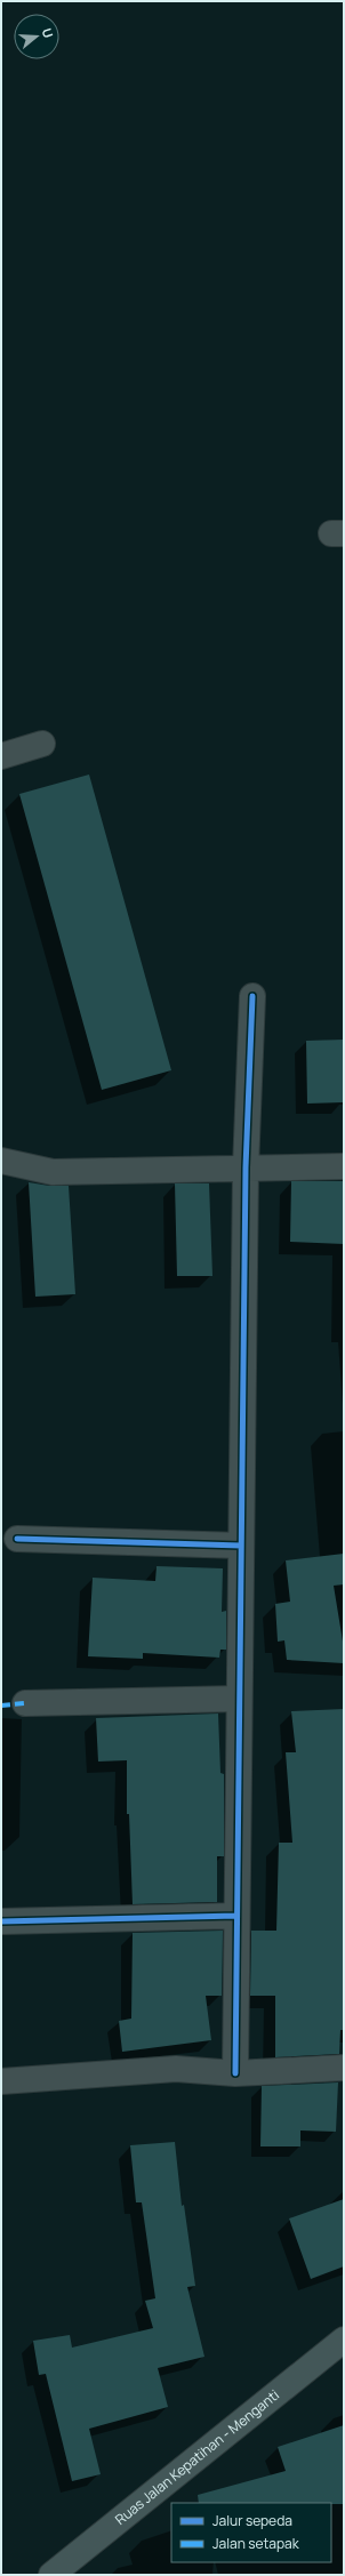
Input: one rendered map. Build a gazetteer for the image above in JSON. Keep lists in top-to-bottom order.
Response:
{
  "streets": {
    "main road": ["Ruas Jalan Kepatihan - Menganti"]
  },
  "legend": ["Jalur sepeda", "Jalan setapak"],
  "north": "right"
}
